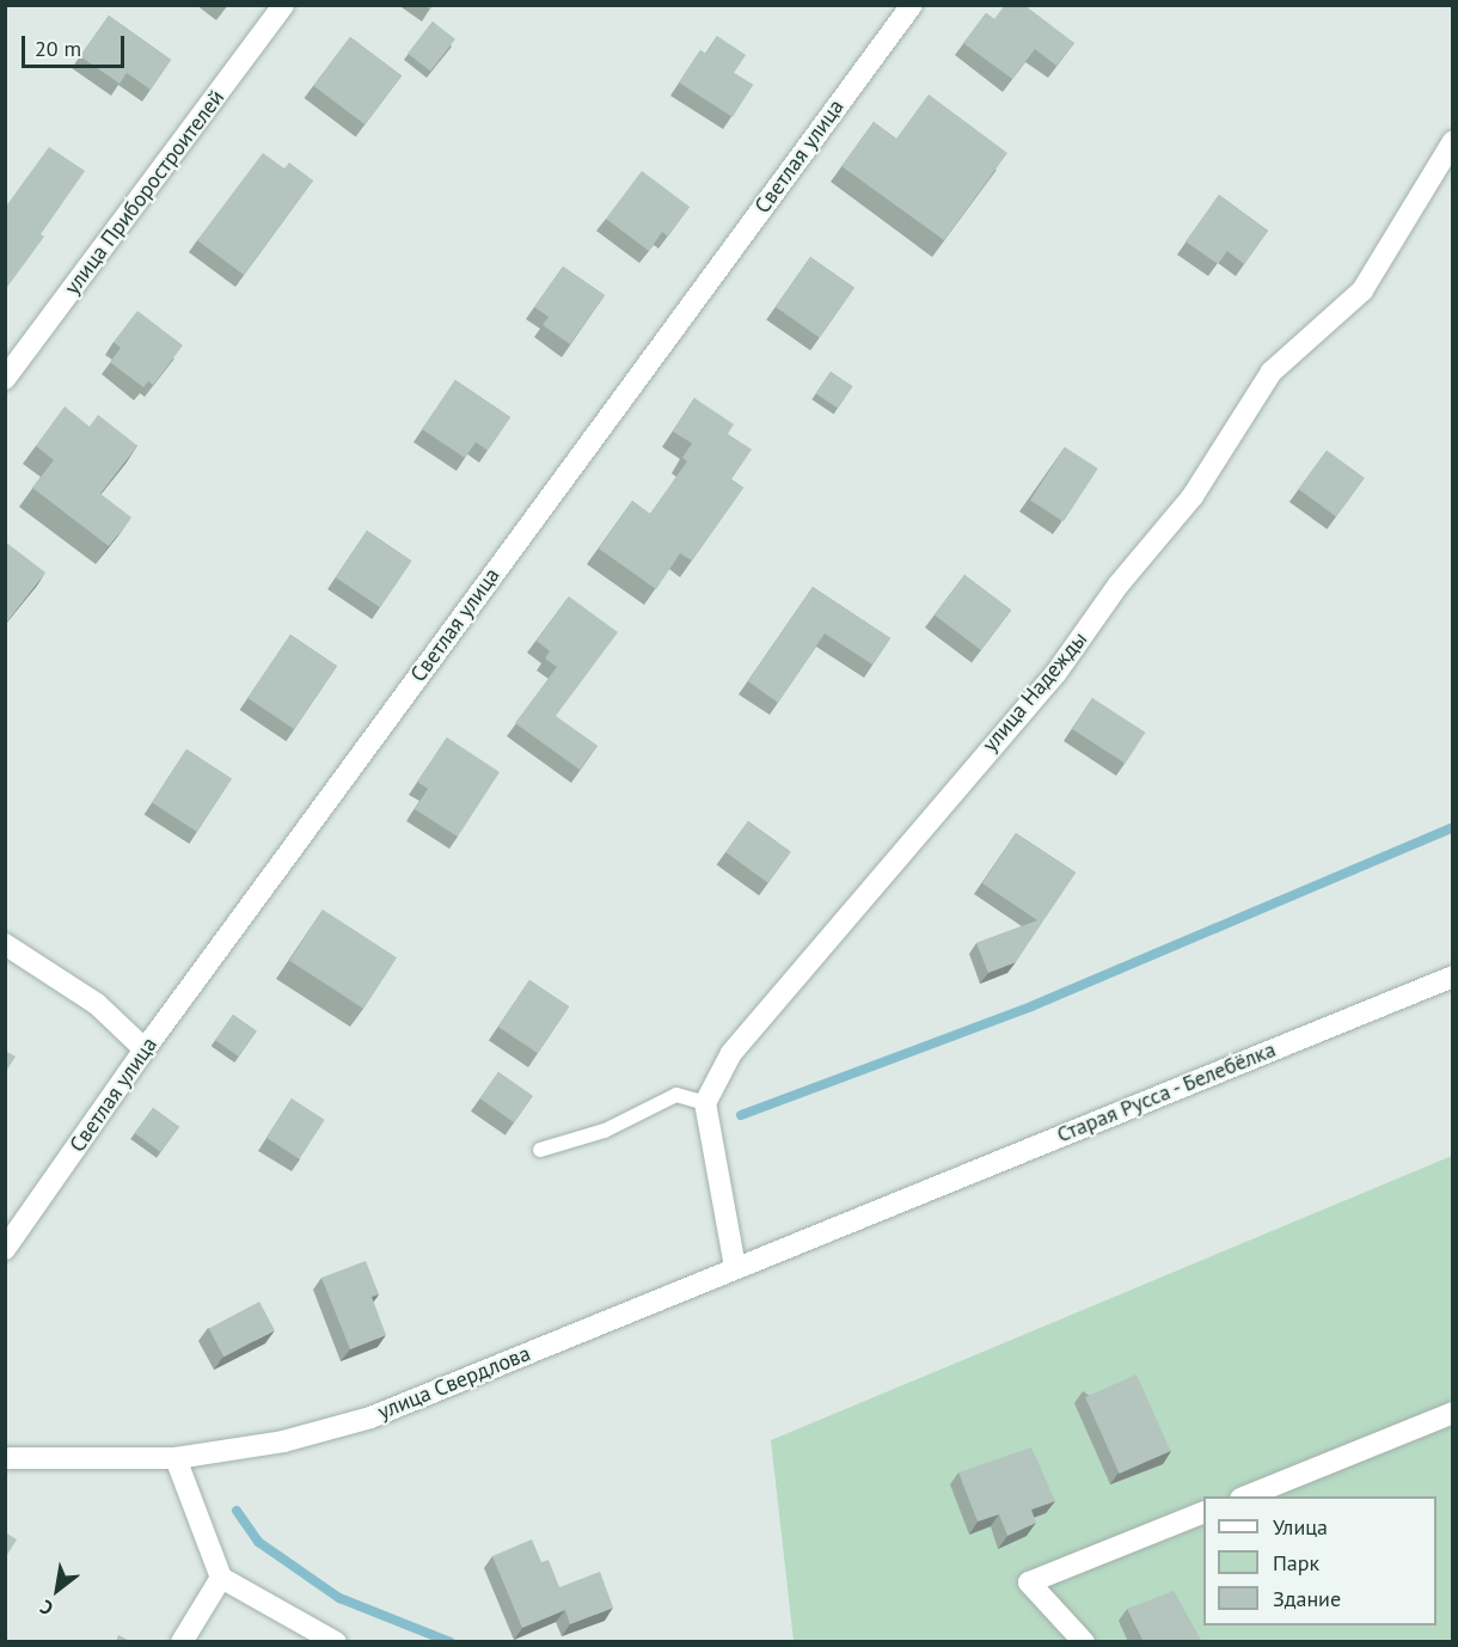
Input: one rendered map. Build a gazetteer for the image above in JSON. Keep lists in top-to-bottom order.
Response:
{
  "streets": {
    "street": [
      "Светлая улица",
      "улица Приборостроителей",
      "улица Надежды",
      "Старая Русса - Белебёлка",
      "улица Свердлова"
    ]
  },
  "crossings": [
    ["Старая Русса - Белебёлка", "улица Свердлова"]
  ],
  "legend": ["Улица", "Парк", "Здание"],
  "scale_bar": "20 m",
  "north": "bottom left"
}
